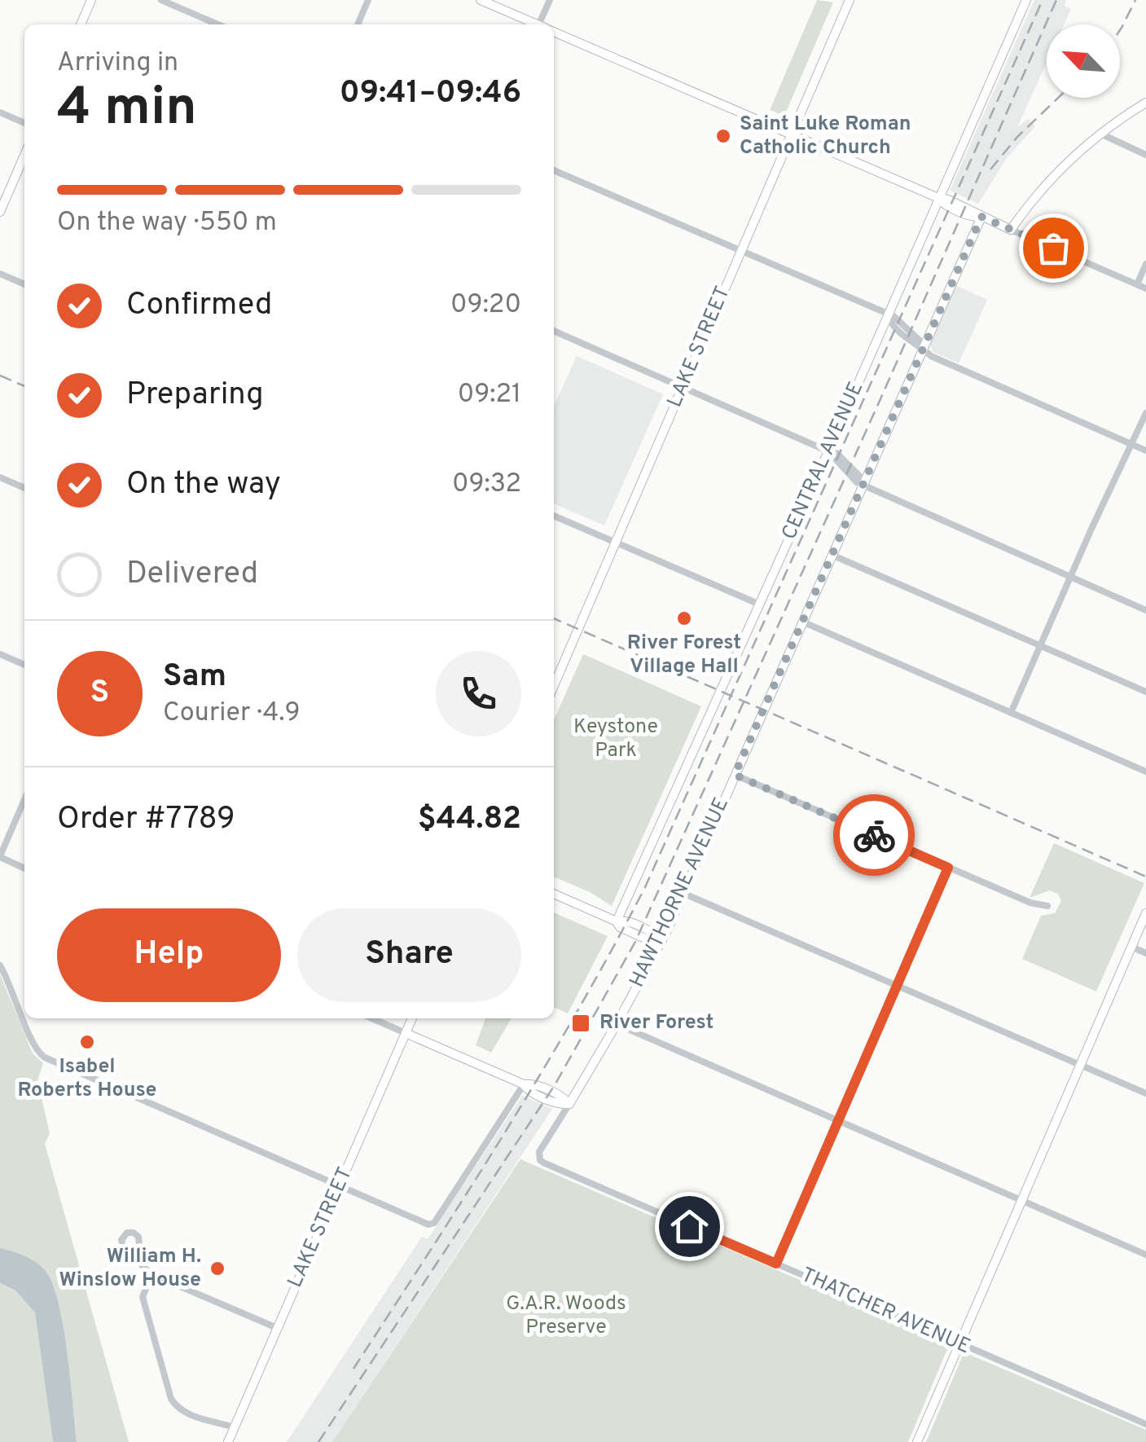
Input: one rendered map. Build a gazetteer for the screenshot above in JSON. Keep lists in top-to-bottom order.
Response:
{
  "streets": {
    "street": [
      "LAKE STREET",
      "CENTRAL AVENUE",
      "HAWTHORNE AVENUE",
      "THATCHER AVENUE"
    ]
  },
  "crossings": [
    ["HAWTHORNE AVENUE", "THATCHER AVENUE"]
  ],
  "parks": ["Keystone Park", "G.A.R. Woods Preserve"],
  "places": {
    "other": [
      "Saint Luke Roman Catholic Church",
      "River Forest Village Hall",
      "Isabel Roberts House",
      "William H. Winslow House"
    ],
    "transit": ["River Forest"]
  },
  "north": "top left",
  "page": {
    "heading": ["4 min", "Arriving in", "09:41–09:46"],
    "panel": [
      "Sam",
      "Courier · 4.9",
      "Order #7789",
      "$44.82"
    ],
    "bar": "On the way · 550 m",
    "list": [
      ["Confirmed", "09:20"],
      ["Preparing", "09:21"],
      ["On the way", "09:32"],
      "Delivered"
    ],
    "round": "S",
    "buttons": ["Help", "Share"]
  }
}
